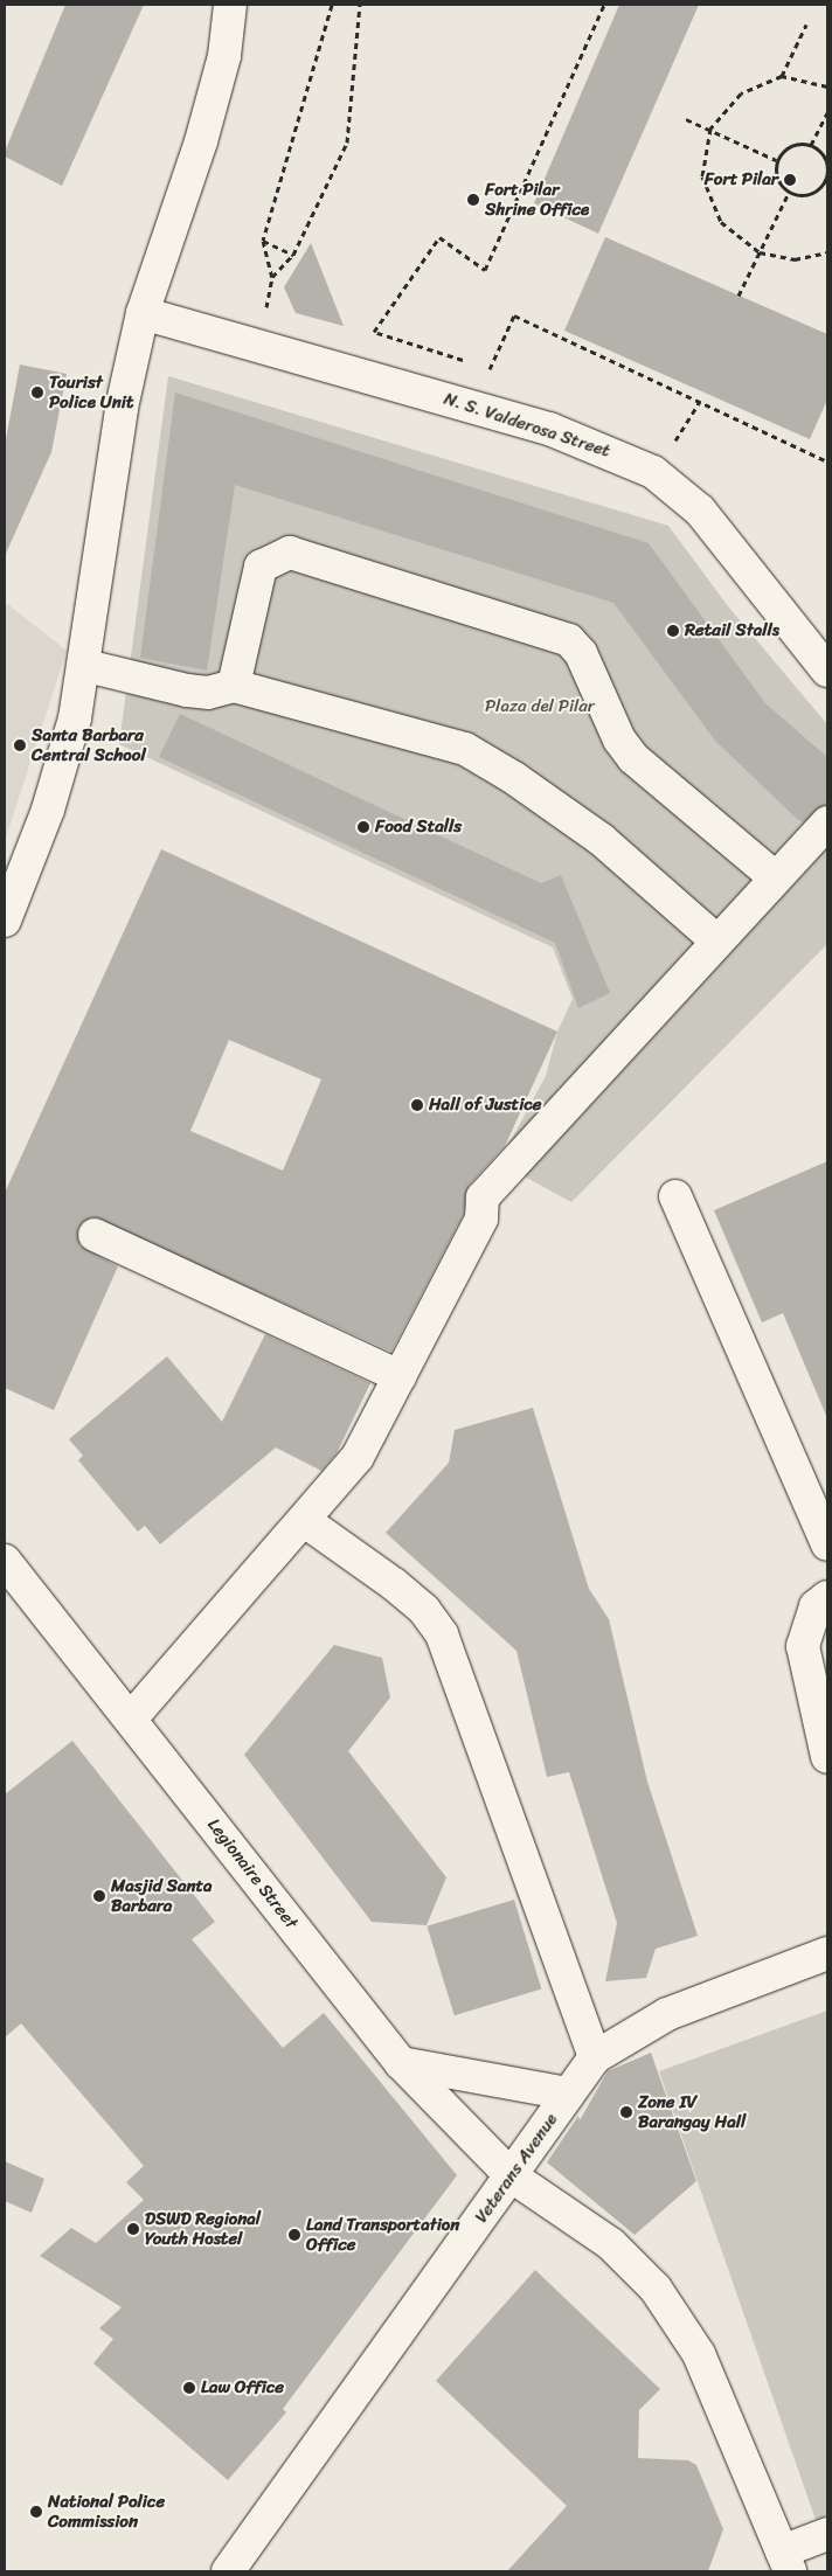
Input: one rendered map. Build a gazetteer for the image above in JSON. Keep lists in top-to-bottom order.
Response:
{
  "streets": {
    "street": ["N. S. Valderosa Street", "Legionaire Street", "Veterans Avenue"]
  },
  "crossings": [
    ["Legionaire Street", "Veterans Avenue"]
  ],
  "parks": ["Plaza del Pilar"],
  "places": [
    "Fort Pilar",
    "Fort Pilar Shrine Office",
    "Tourist Police Unit",
    "Retail Stalls",
    "Santa Barbara Central School",
    "Food Stalls",
    "Hall of Justice",
    "Masjid Santa Barbara",
    "Zone IV Barangay Hall",
    "DSWD Regional Youth Hostel",
    "Land Transportation Office",
    "Law Office",
    "National Police Commission"
  ]
}
